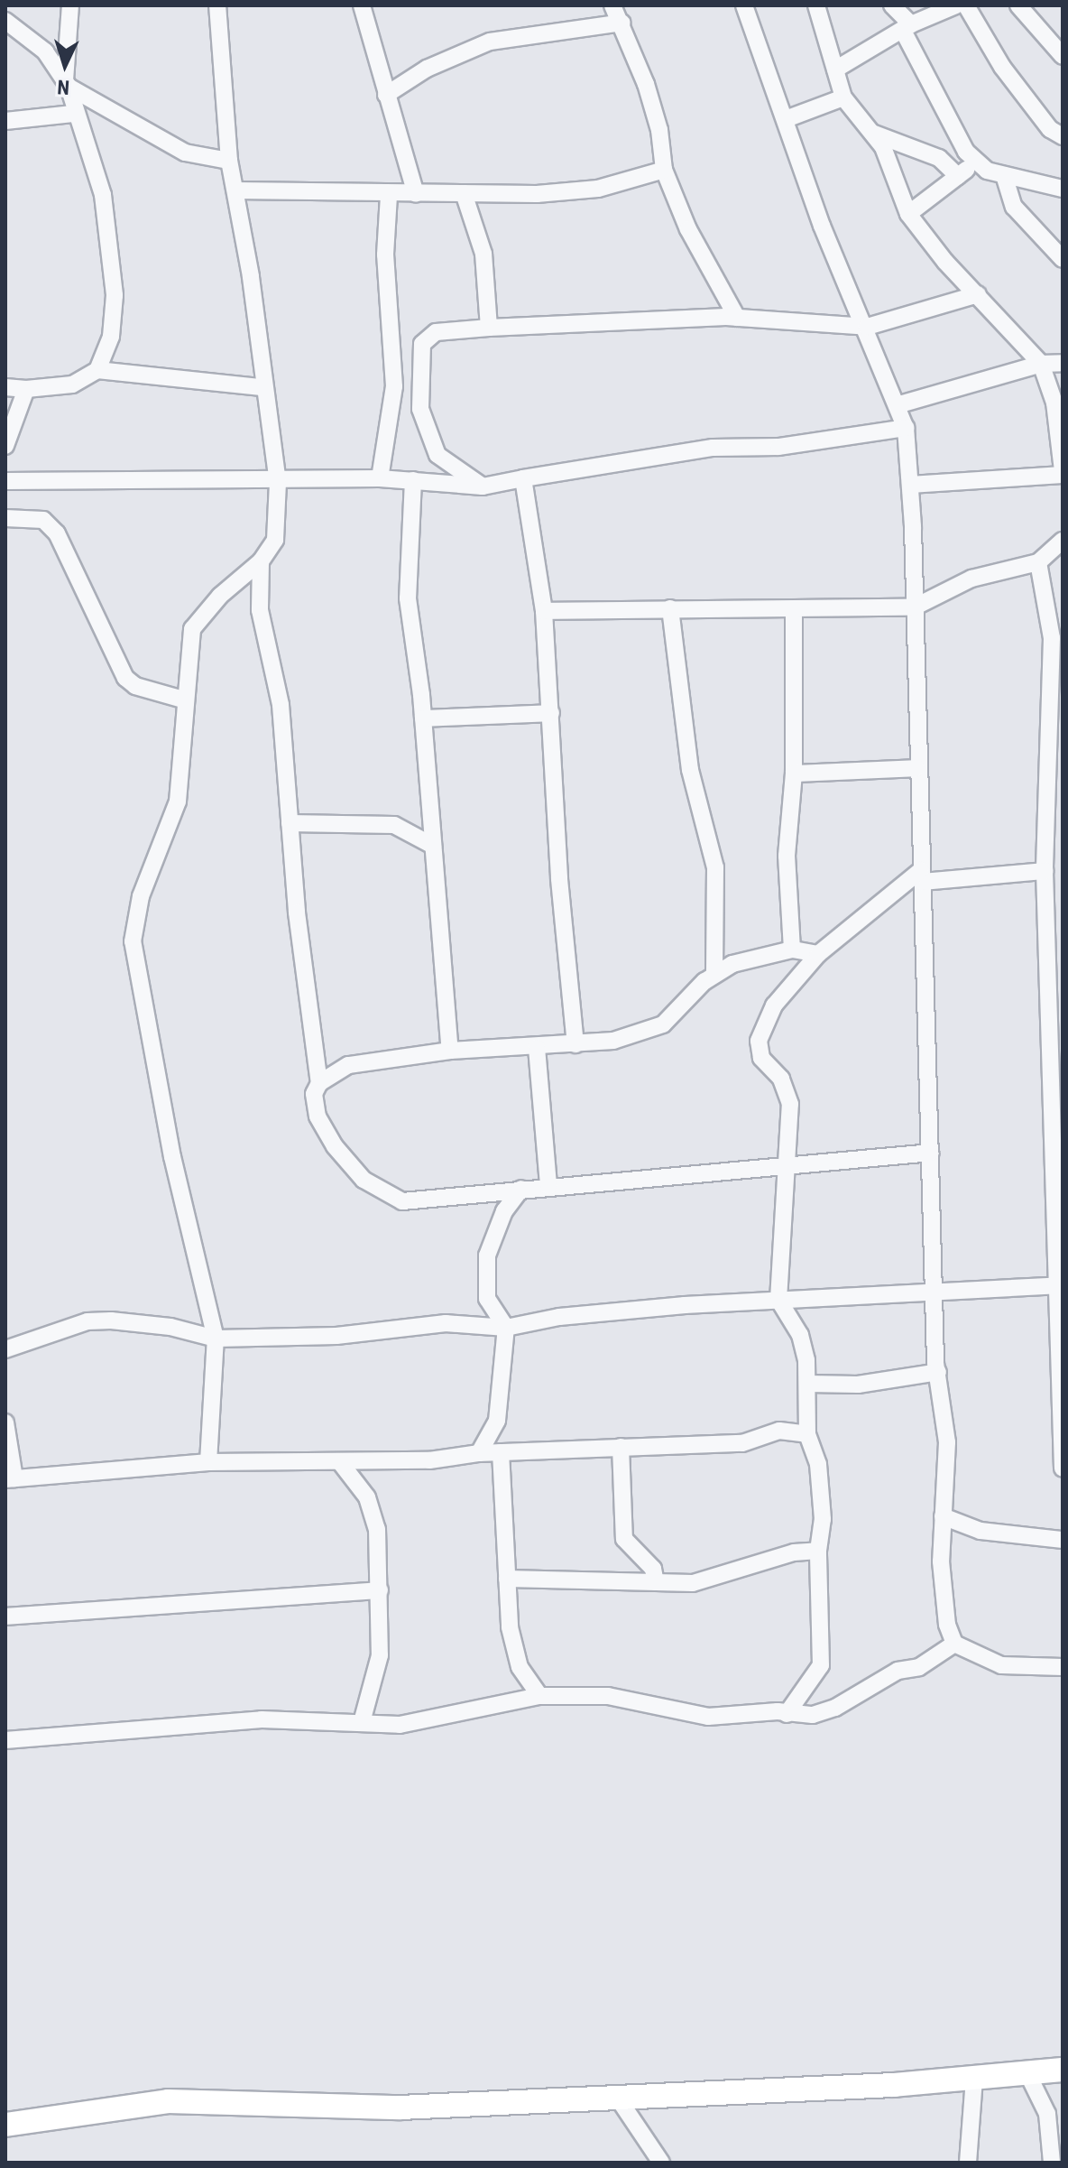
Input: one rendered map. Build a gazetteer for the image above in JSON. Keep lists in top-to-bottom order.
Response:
{
  "north": "bottom"
}
